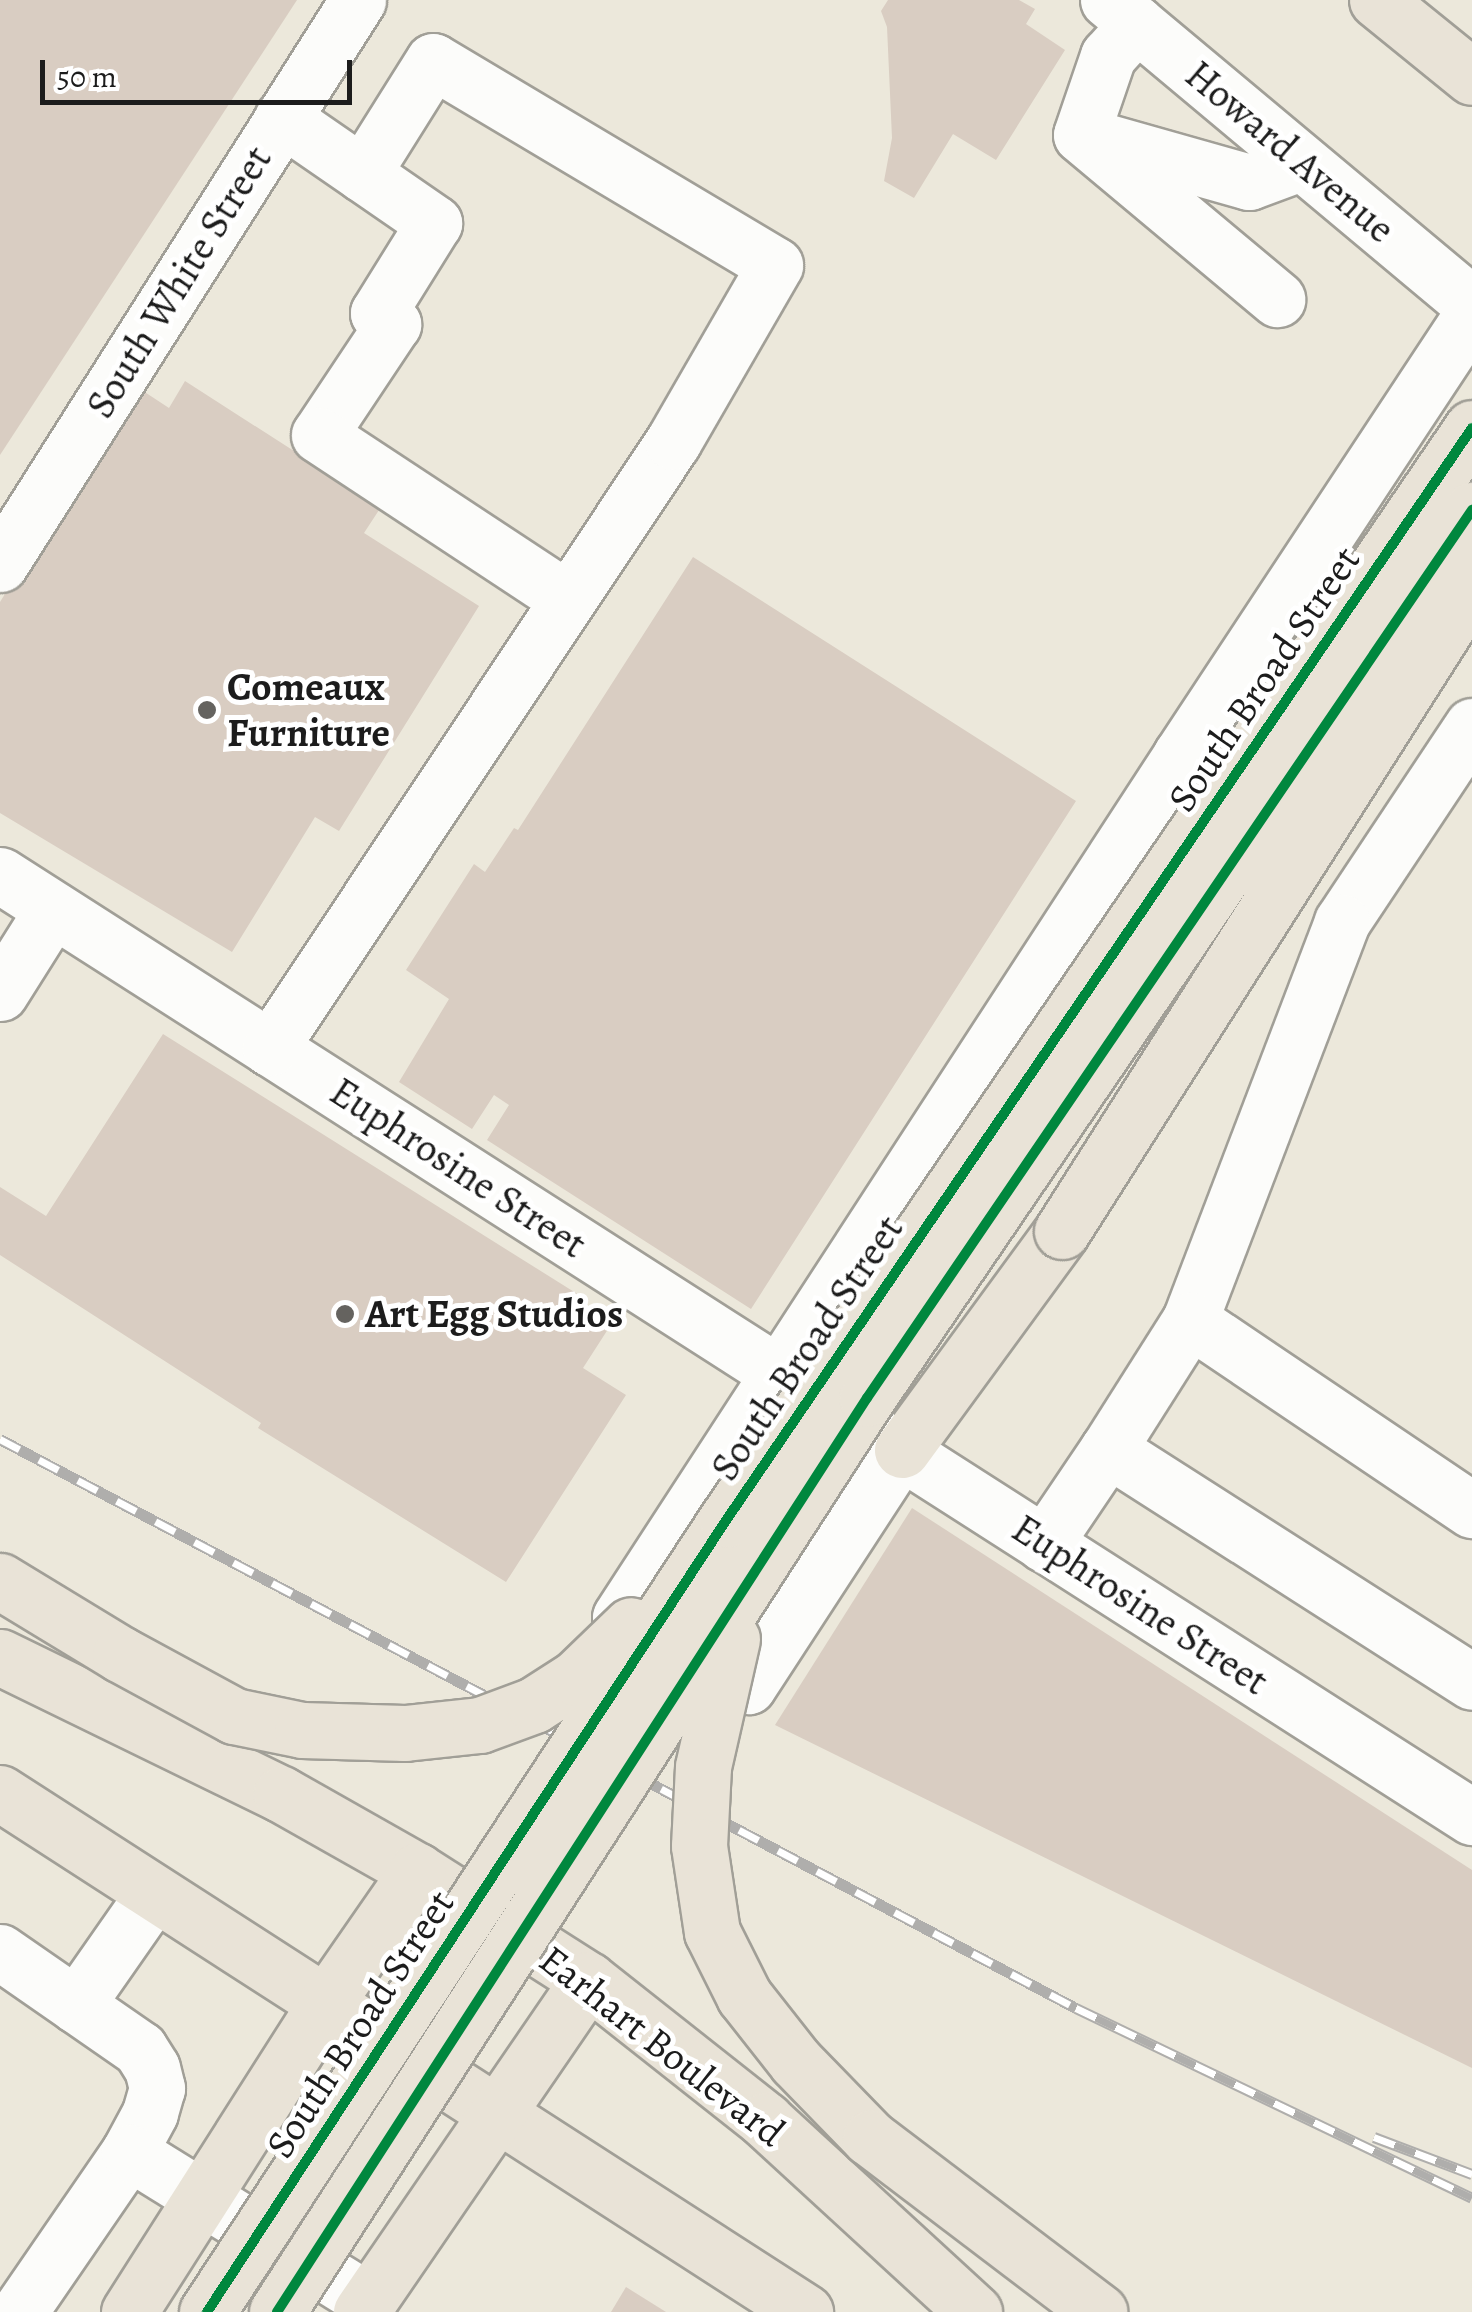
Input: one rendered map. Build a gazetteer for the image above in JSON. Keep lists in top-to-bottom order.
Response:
{
  "streets": {
    "main road": ["South Broad Street", "Earhart Boulevard"],
    "street": ["Howard Avenue", "South White Street", "Euphrosine Street"]
  },
  "places": ["Comeaux Furniture", "Art Egg Studios"],
  "scale_bar": "50 m"
}
